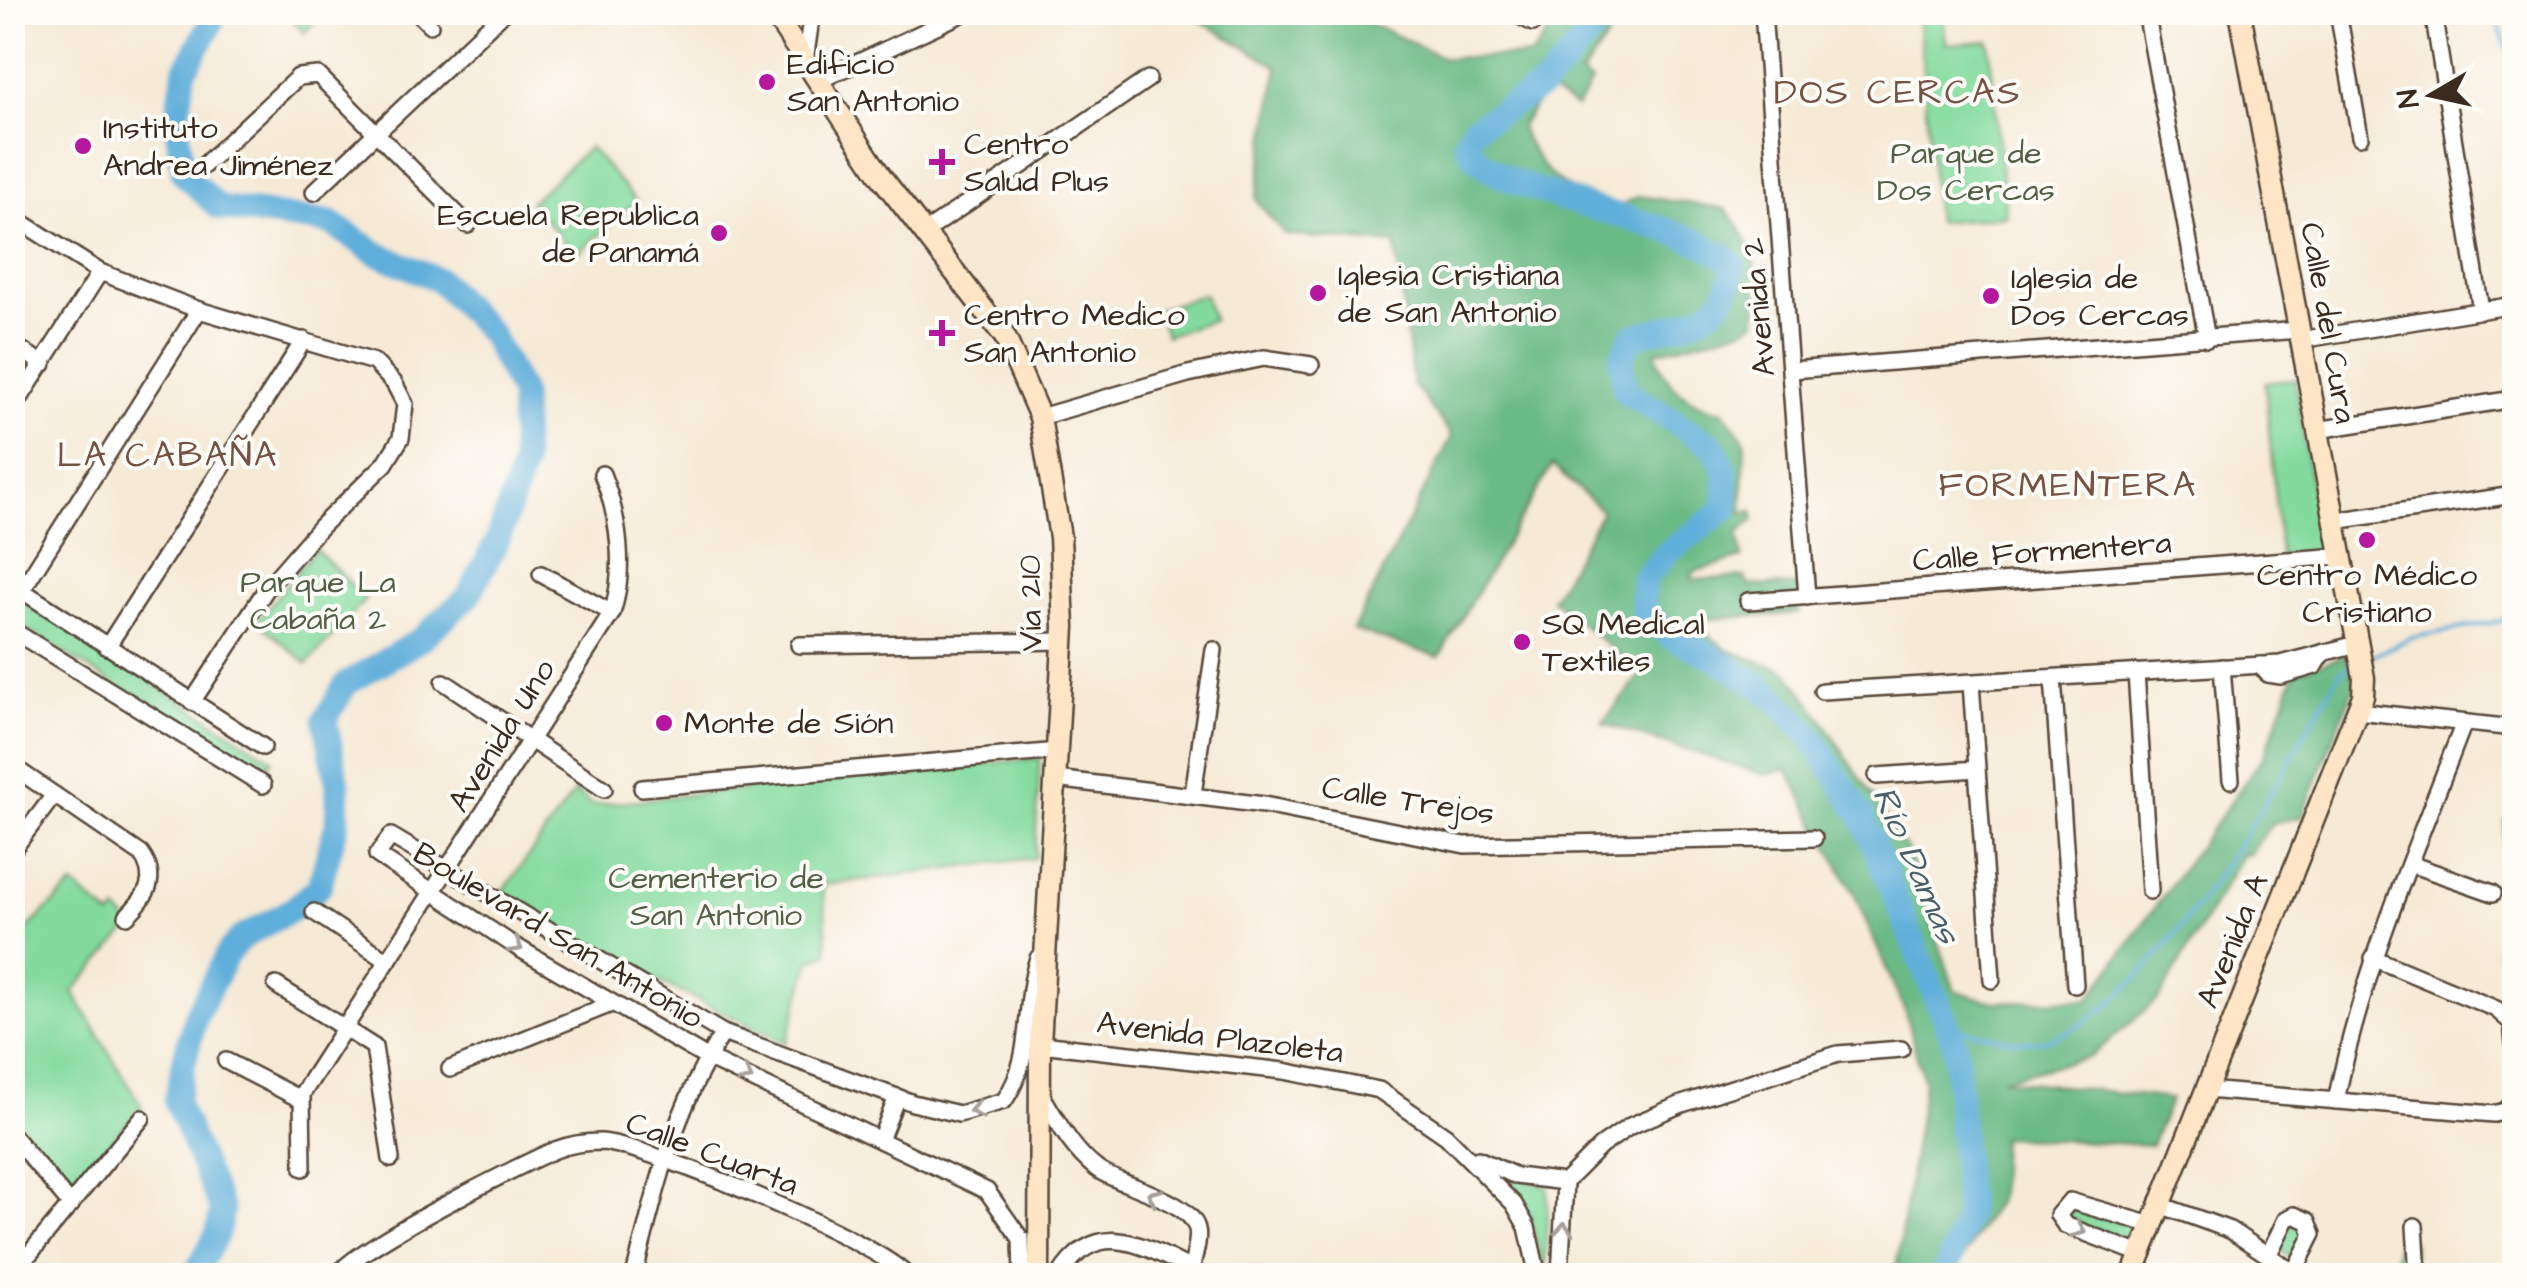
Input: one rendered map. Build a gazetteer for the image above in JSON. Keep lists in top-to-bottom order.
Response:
{
  "streets": {
    "main road": ["Calle del Cura", "Vía 210", "Avenida A"],
    "street": [
      "Avenida 2",
      "Calle Formentera",
      "Avenida Uno",
      "Calle Trejos",
      "Boulevard San Antonio",
      "Avenida Plazoleta",
      "Calle Cuarta"
    ]
  },
  "crossings": [
    ["Avenida 2", "Calle Formentera"],
    ["Calle del Cura", "Calle Formentera"],
    ["Calle del Cura", "Avenida A"],
    ["Vía 210", "Calle Trejos"],
    ["Vía 210", "Boulevard San Antonio"],
    ["Vía 210", "Avenida Plazoleta"],
    ["Avenida Uno", "Boulevard San Antonio"]
  ],
  "districts": ["DOS CERCAS", "LA CABAÑA", "FORMENTERA"],
  "water": ["Río Damas"],
  "parks": ["Parque de Dos Cercas", "Parque La Cabaña 2", "Cementerio de San Antonio"],
  "places": {
    "other": [
      "Edificio San Antonio",
      "Instituto Andrea Jiménez",
      "Escuela Republica de Panamá",
      "Iglesia Cristiana de San Antonio",
      "Iglesia de Dos Cercas",
      "Centro Médico Cristiano",
      "SQ Medical Textiles",
      "Monte de Sión"
    ],
    "health": ["Centro Salud Plus", "Centro Medico San Antonio"]
  },
  "north": "left"
}
